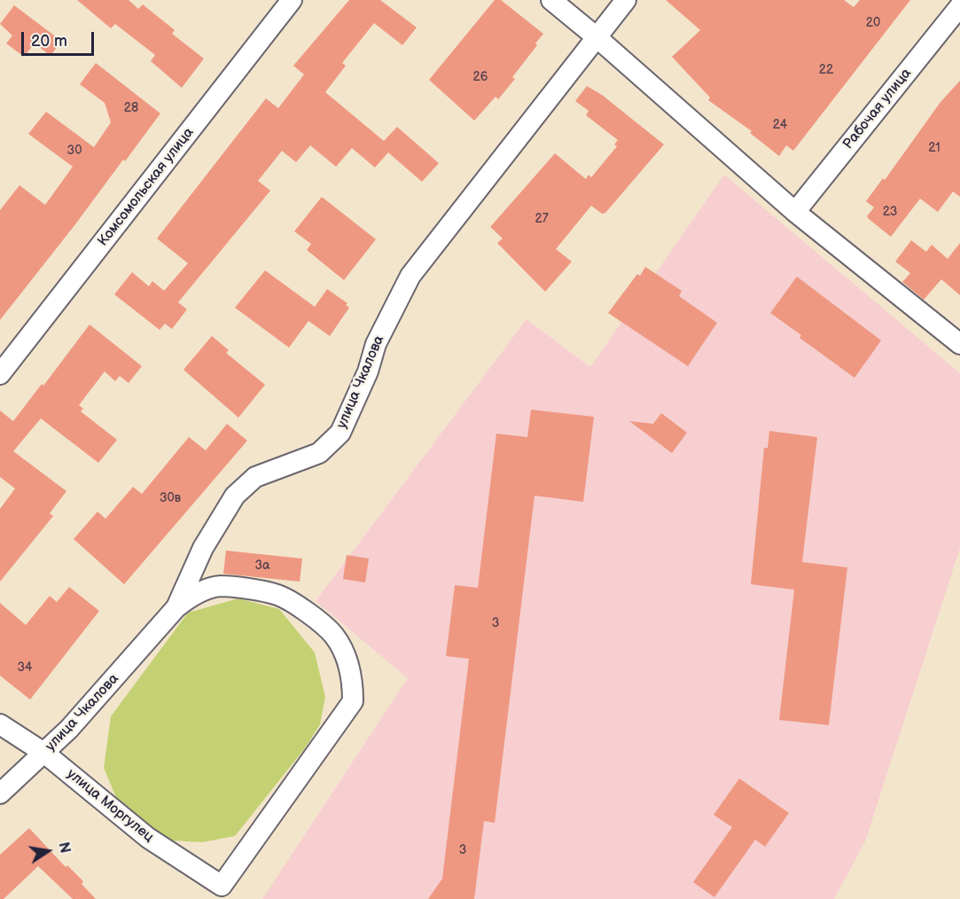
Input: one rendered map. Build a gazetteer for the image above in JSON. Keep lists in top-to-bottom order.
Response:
{
  "streets": {
    "street": [
      "Рабочая улица",
      "Комсомольская улица",
      "улица Чкалова",
      "улица Моргулец"
    ]
  },
  "crossings": [
    ["улица Чкалова", "улица Моргулец"]
  ],
  "house_numbers": [
    "20",
    "22",
    "26",
    "28",
    "24",
    "21",
    "30",
    "23",
    "27",
    "30в",
    "3а",
    "3",
    "34",
    "3"
  ],
  "scale_bar": "20 m",
  "north": "right"
}
